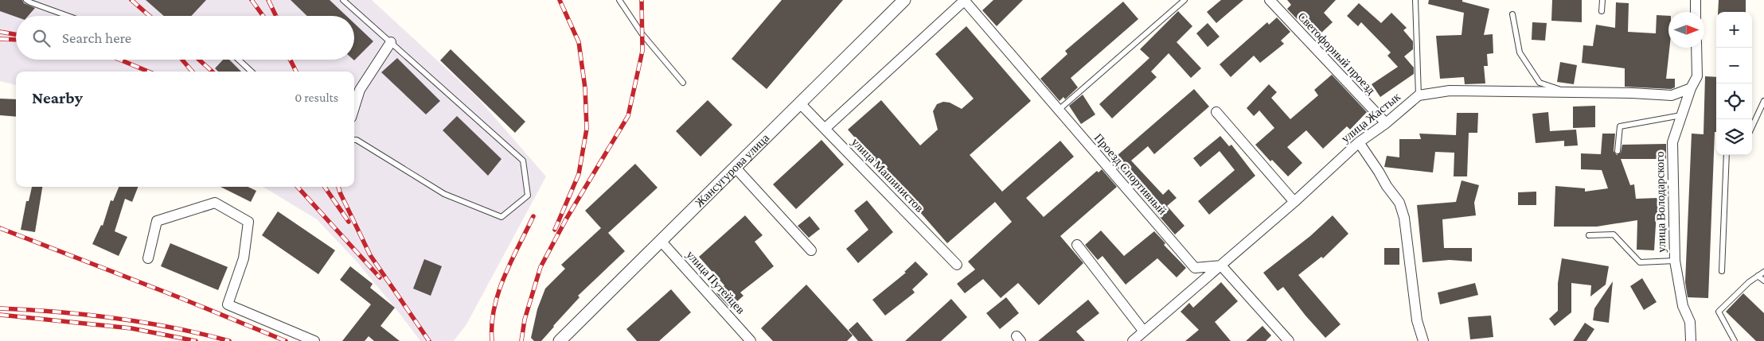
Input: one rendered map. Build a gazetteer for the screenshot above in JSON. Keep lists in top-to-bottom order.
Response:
{
  "streets": {
    "street": [
      "Светофорный проезд",
      "улица Жастык",
      "Жансугурова улица",
      "Проезд Спортивный",
      "улица Машинистов",
      "улица Володарского",
      "улица Путейцев"
    ]
  },
  "crossings": [
    ["Светофорный проезд", "улица Жастык"],
    ["улица Жастык", "Проезд Спортивный"],
    ["улица Жастык", "улица Володарского"],
    ["Жансугурова улица", "улица Машинистов"],
    ["Жансугурова улица", "улица Путейцев"]
  ],
  "north": "right",
  "page": {
    "map_buttons": ["+", "−"],
    "search": "Search here",
    "heading": ["Nearby", "0 results"]
  }
}
